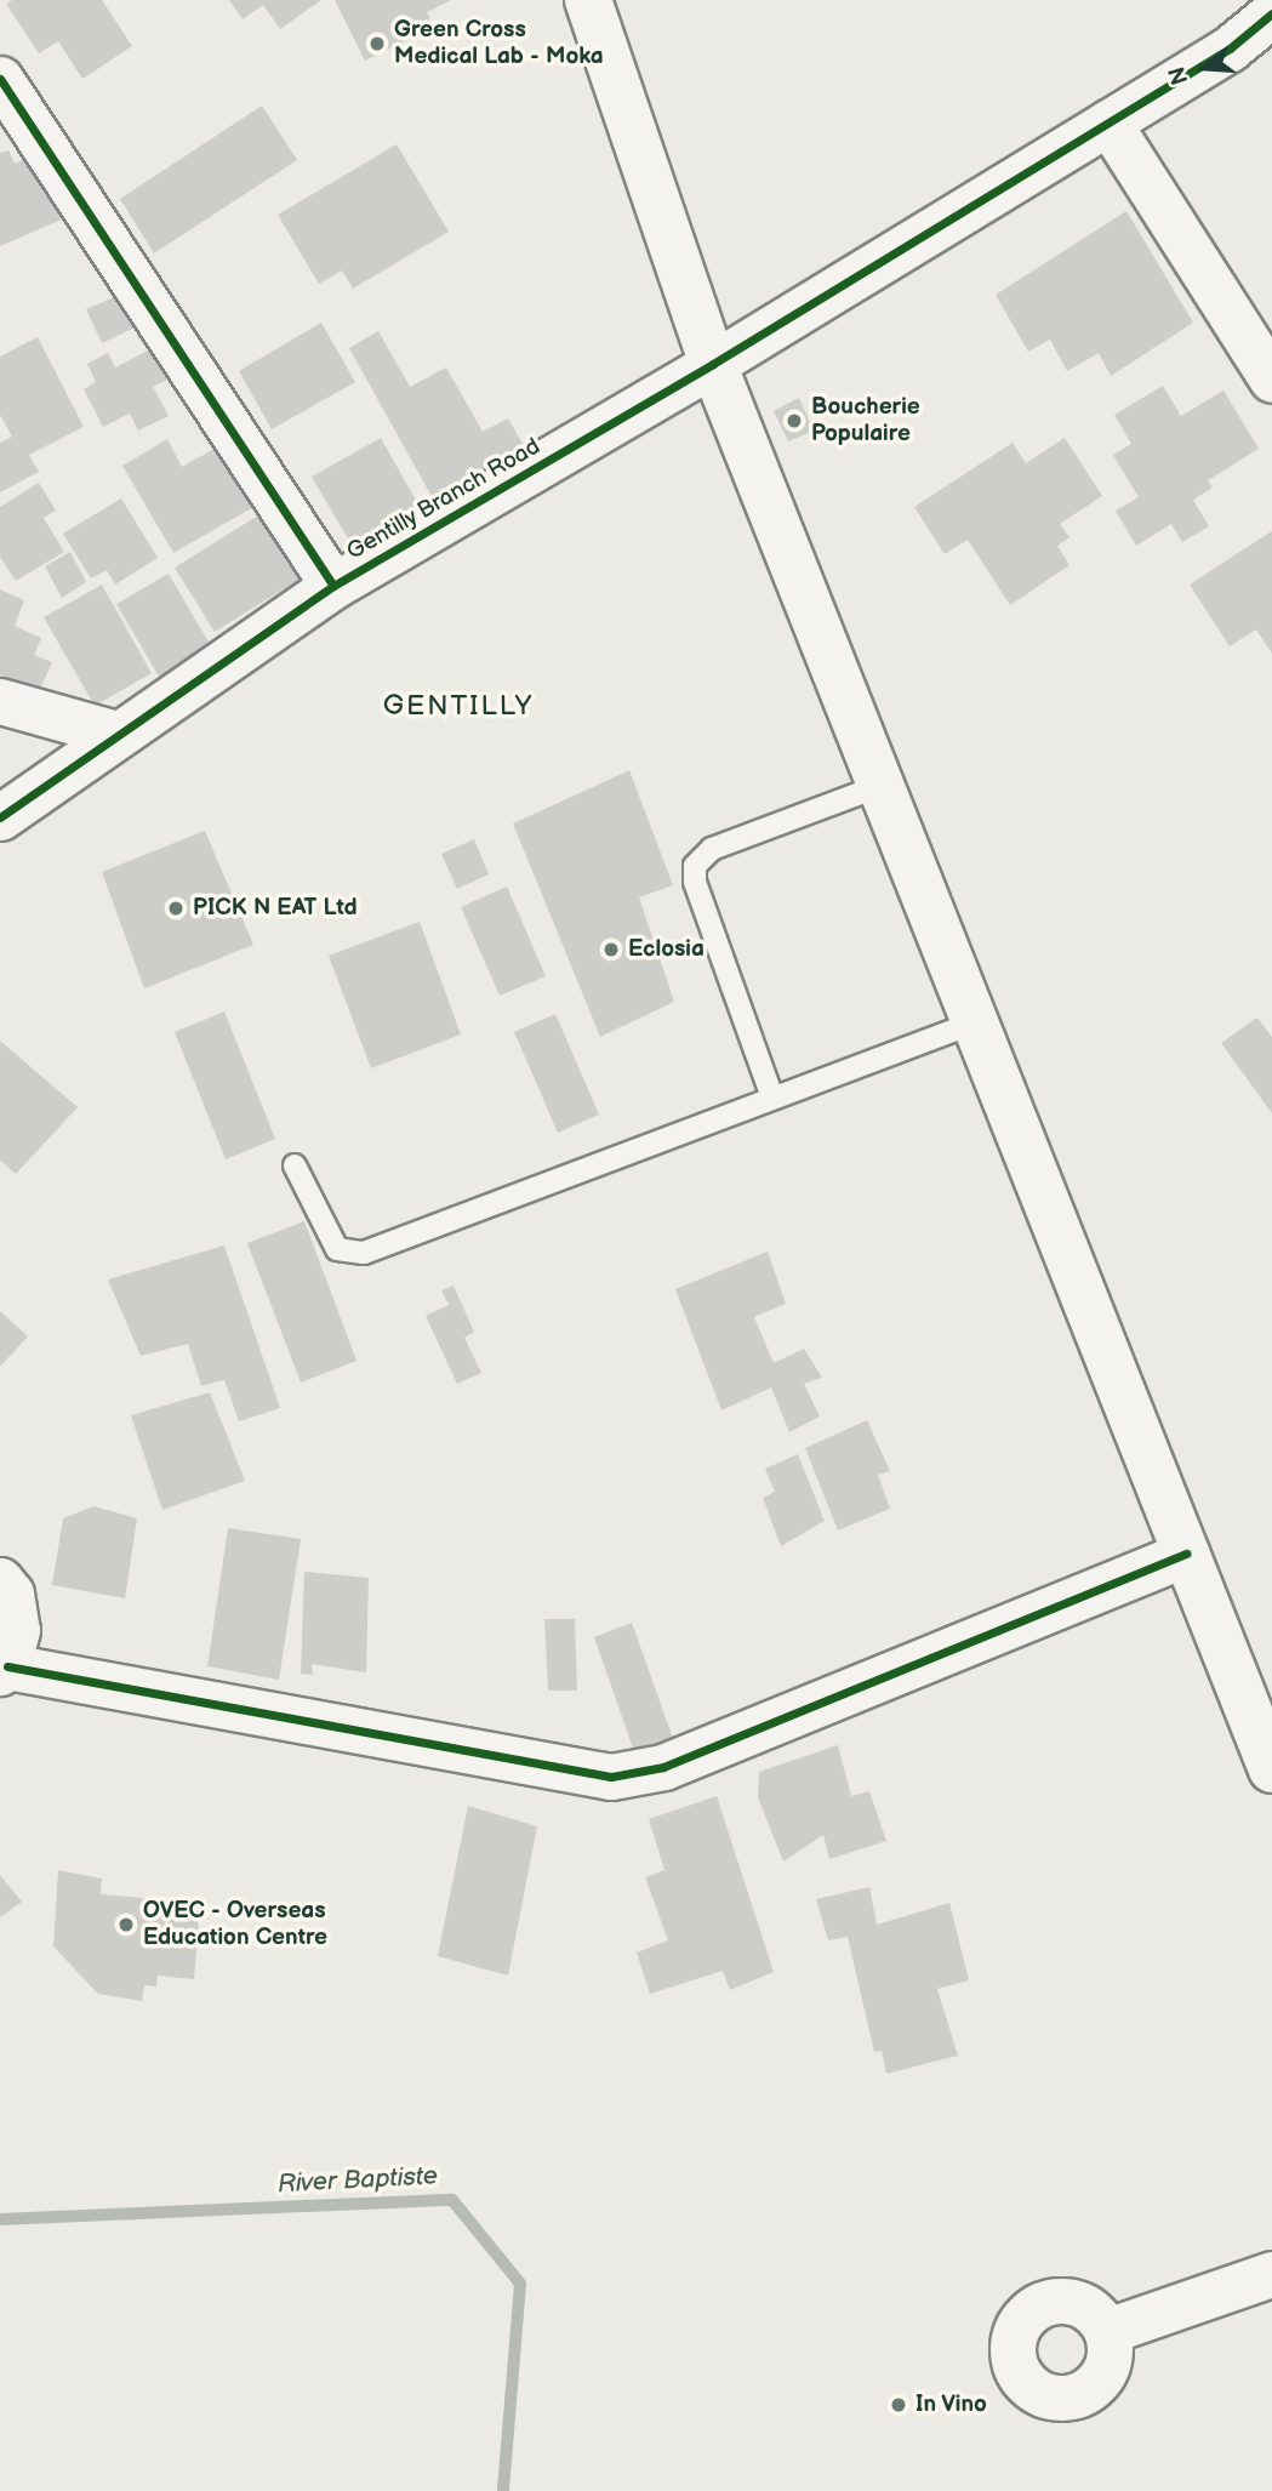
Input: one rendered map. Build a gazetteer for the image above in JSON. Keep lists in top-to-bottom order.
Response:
{
  "streets": {
    "street": ["Gentilly Branch Road"]
  },
  "districts": ["GENTILLY"],
  "water": ["River Baptiste"],
  "places": [
    "Green Cross Medical Lab - Moka",
    "Boucherie Populaire",
    "PICK N EAT Ltd",
    "Eclosia",
    "OVEC - Overseas Education Centre",
    "In Vino"
  ],
  "north": "left"
}
